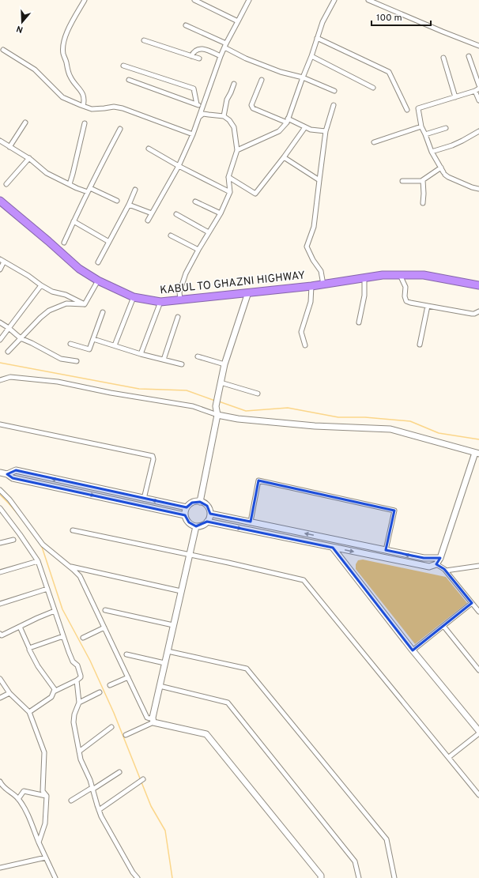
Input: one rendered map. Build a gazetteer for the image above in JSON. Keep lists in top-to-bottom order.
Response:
{
  "streets": {
    "highway": ["KABUL TO GHAZNI HIGHWAY"]
  },
  "scale_bar": "100 m",
  "north": "bottom"
}
